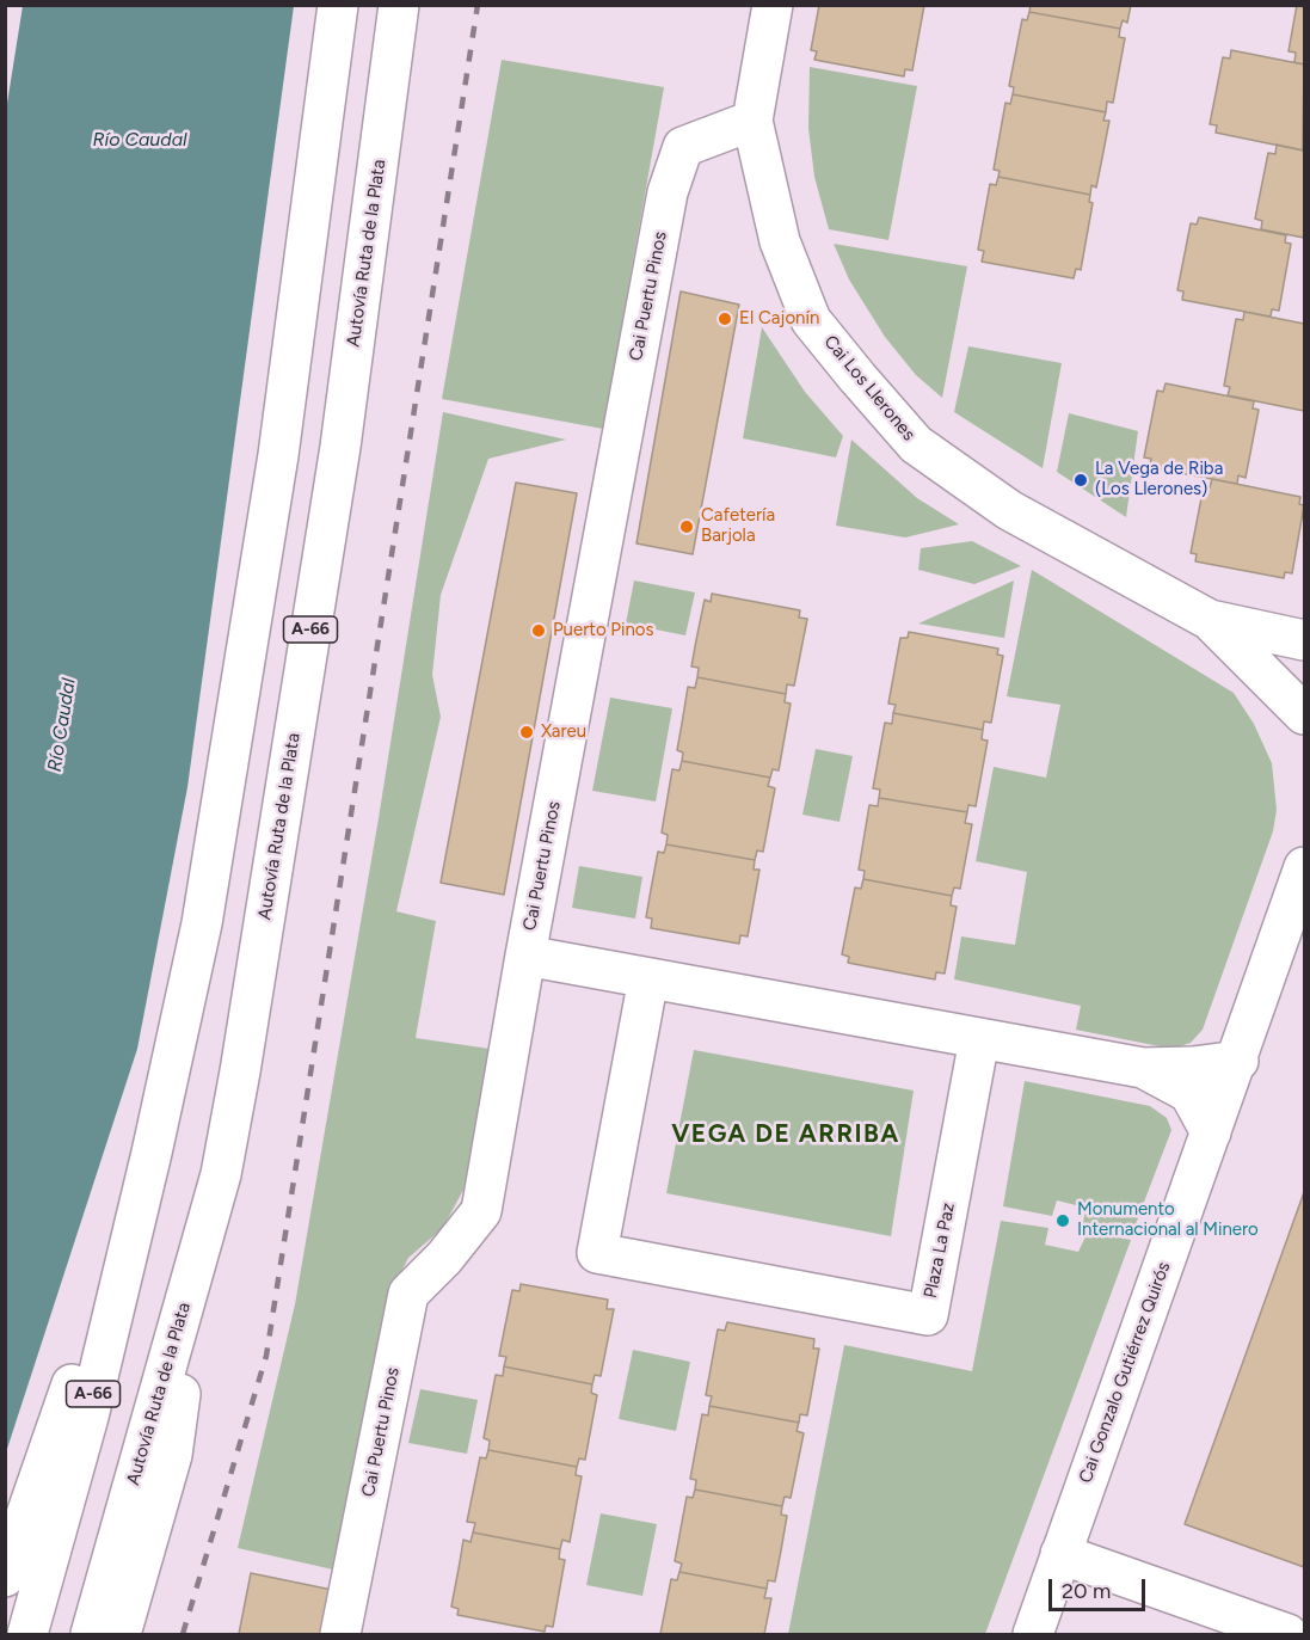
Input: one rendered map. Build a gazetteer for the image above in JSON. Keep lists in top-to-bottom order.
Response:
{
  "streets": {
    "main road": [
      "Autovía Ruta de la Plata",
      "Cai Puertu Pinos",
      "Cai Los Llerones",
      "A-66",
      "Plaza La Paz",
      "Cai Gonzalo Gutiérrez Quirós"
    ]
  },
  "crossings": [
    ["Cai Puertu Pinos", "Cai Los Llerones"]
  ],
  "districts": ["VEGA DE ARRIBA"],
  "water": ["Río Caudal"],
  "places": [
    "El Cajonín",
    "La Vega de Riba (Los Llerones)",
    "Cafetería Barjola",
    "Puerto Pinos",
    "Xareu",
    "Monumento Internacional al Minero"
  ],
  "scale_bar": "20 m"
}
